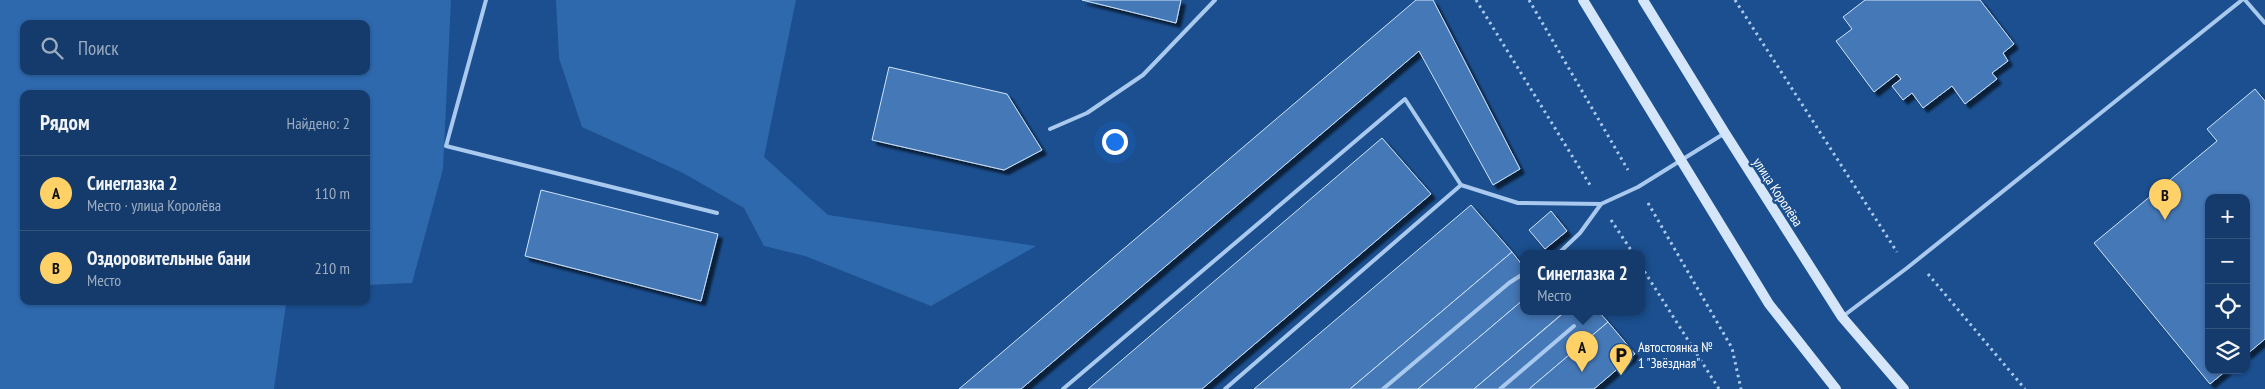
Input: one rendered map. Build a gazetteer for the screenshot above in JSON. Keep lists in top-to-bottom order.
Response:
{
  "streets": {
    "main road": ["улица Королёва"]
  },
  "places": {
    "parking": ["Автостоянка № 1 \"Звёздная\""]
  },
  "page": {
    "search": "Поиск",
    "heading": ["Рядом", "Найдено: 2"],
    "list": [
      {
        "mark": "A",
        "name": "Синеглазка 2",
        "note": "Место · улица Королёва",
        "value": "110 m"
      },
      {
        "mark": "B",
        "name": "Оздоровительные бани",
        "note": "Место",
        "value": "210 m"
      }
    ],
    "pins": ["B", "A"],
    "map_buttons": ["+", "−"],
    "popup": ["Синеглазка 2", "Место"]
  }
}
